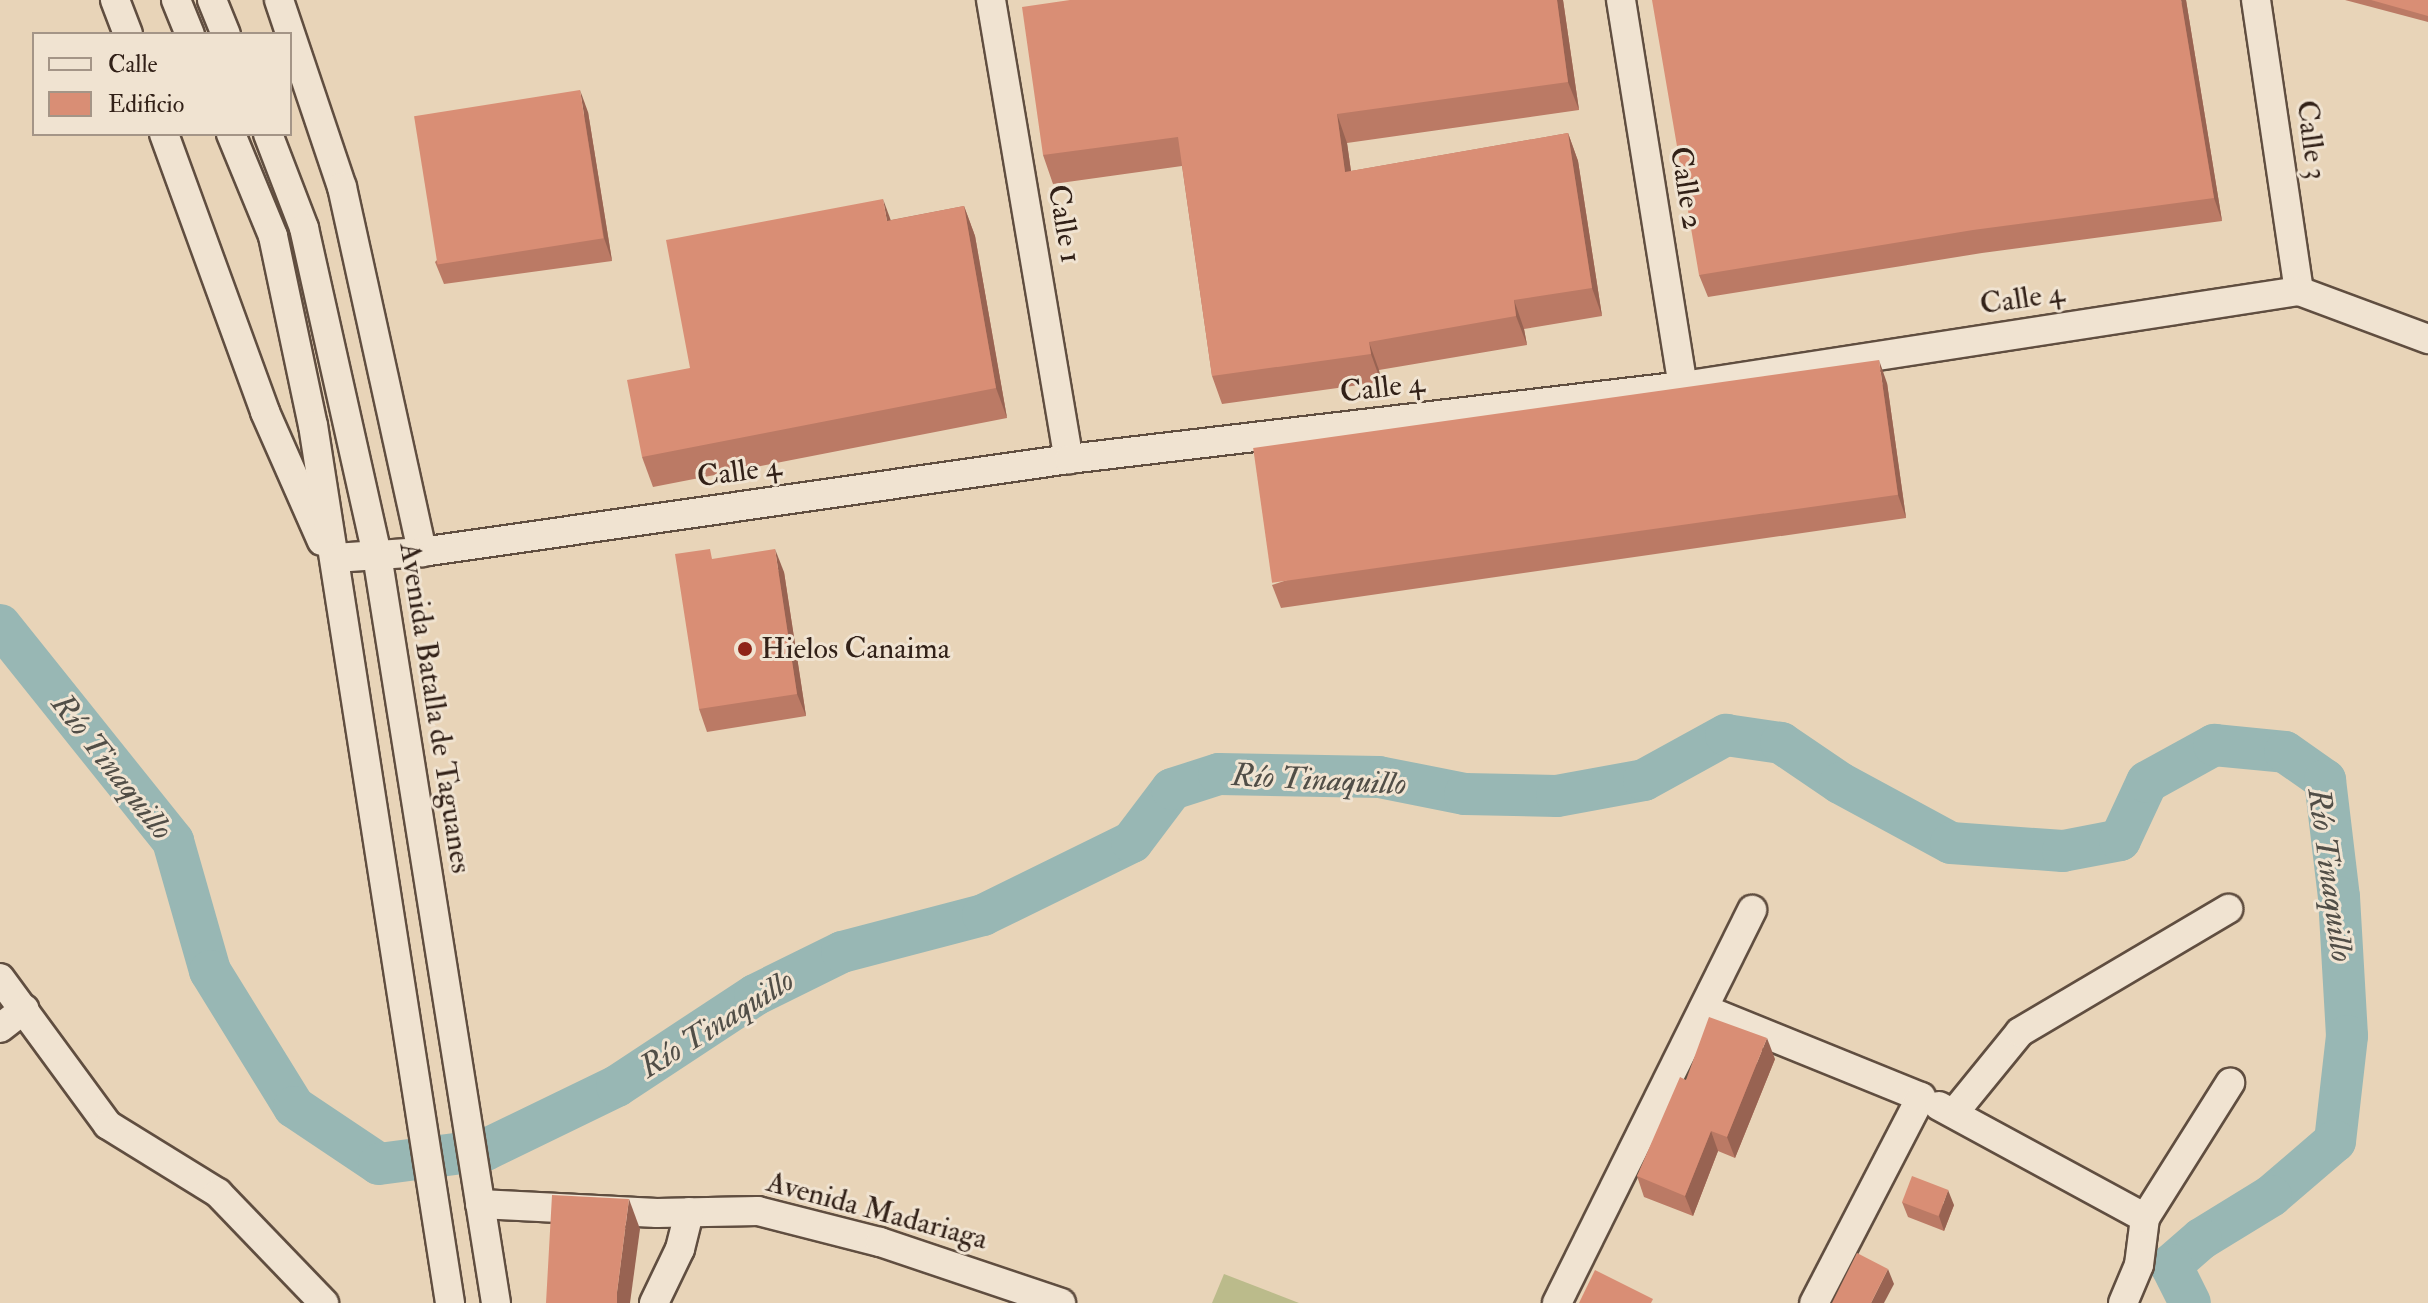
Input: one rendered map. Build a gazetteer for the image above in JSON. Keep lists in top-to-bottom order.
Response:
{
  "streets": {
    "street": [
      "Calle 3",
      "Calle 2",
      "Calle 1",
      "Calle 4",
      "Avenida Batalla de Taguanes",
      "Avenida Madariaga"
    ]
  },
  "crossings": [
    ["Calle 3", "Calle 4"],
    ["Calle 2", "Calle 4"],
    ["Calle 1", "Calle 4"],
    ["Calle 4", "Avenida Batalla de Taguanes"],
    ["Avenida Batalla de Taguanes", "Avenida Madariaga"]
  ],
  "water": ["Río Tinaquillo"],
  "places": ["Hielos Canaima"],
  "legend": ["Calle", "Edificio"]
}
